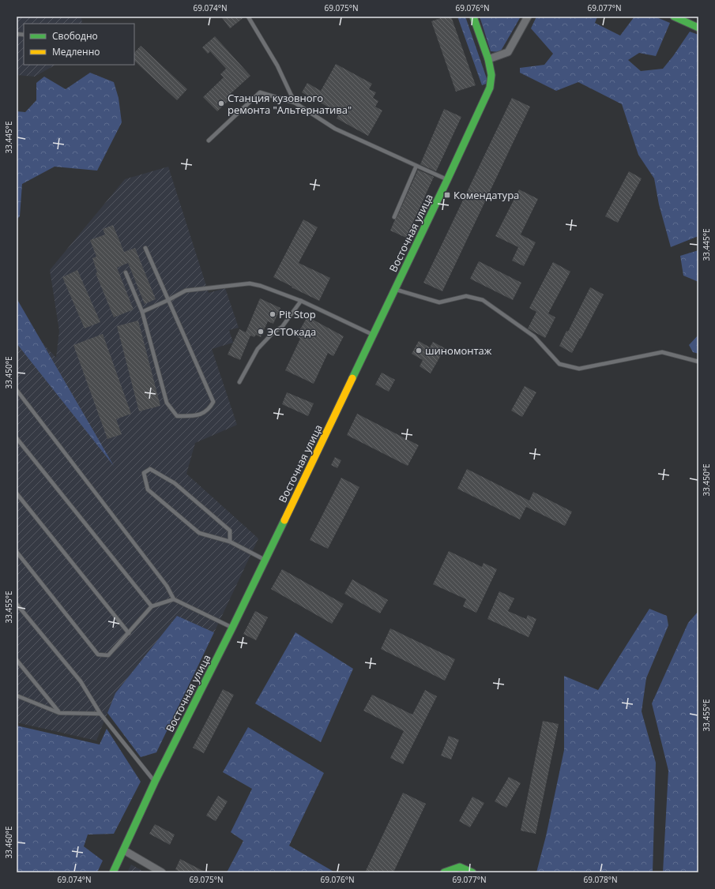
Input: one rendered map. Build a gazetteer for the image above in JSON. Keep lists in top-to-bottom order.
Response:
{
  "streets": {
    "street": ["Восточная улица"]
  },
  "places": {
    "other": [
      "Станция кузовного ремонта \"Альтернатива\"",
      "Pit Stop",
      "ЭСТОкада",
      "шиномонтаж"
    ],
    "transit": ["Комендатура"]
  },
  "legend": ["Свободно", "Медленно"],
  "coordinates": [
    "69.074°N",
    "69.075°N",
    "69.076°N",
    "69.077°N",
    "33.445°E",
    "33.450°E",
    "33.455°E",
    "33.460°E",
    "69.078°N"
  ]
}
